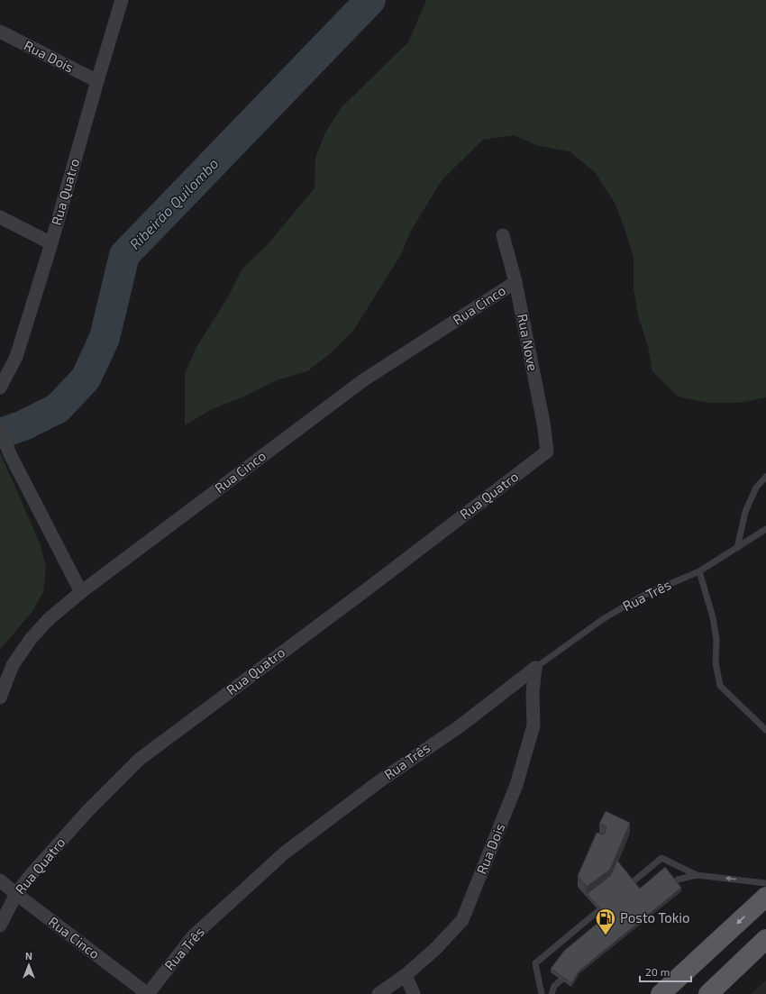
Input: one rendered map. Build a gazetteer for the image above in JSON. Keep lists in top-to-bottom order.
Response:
{
  "streets": {
    "street": [
      "Rua Dois",
      "Rua Quatro",
      "Rua Cinco",
      "Rua Nove",
      "Rua Três"
    ]
  },
  "crossings": [
    ["Rua Dois", "Rua Quatro"],
    ["Rua Dois", "Rua Três"],
    ["Rua Quatro", "Rua Cinco"],
    ["Rua Quatro", "Rua Nove"],
    ["Rua Cinco", "Rua Nove"],
    ["Rua Cinco", "Rua Três"]
  ],
  "water": ["Ribeirão Quilombo"],
  "places": {
    "fuel station": ["Posto Tokio"]
  },
  "scale_bar": "20 m",
  "north": "top"
}
